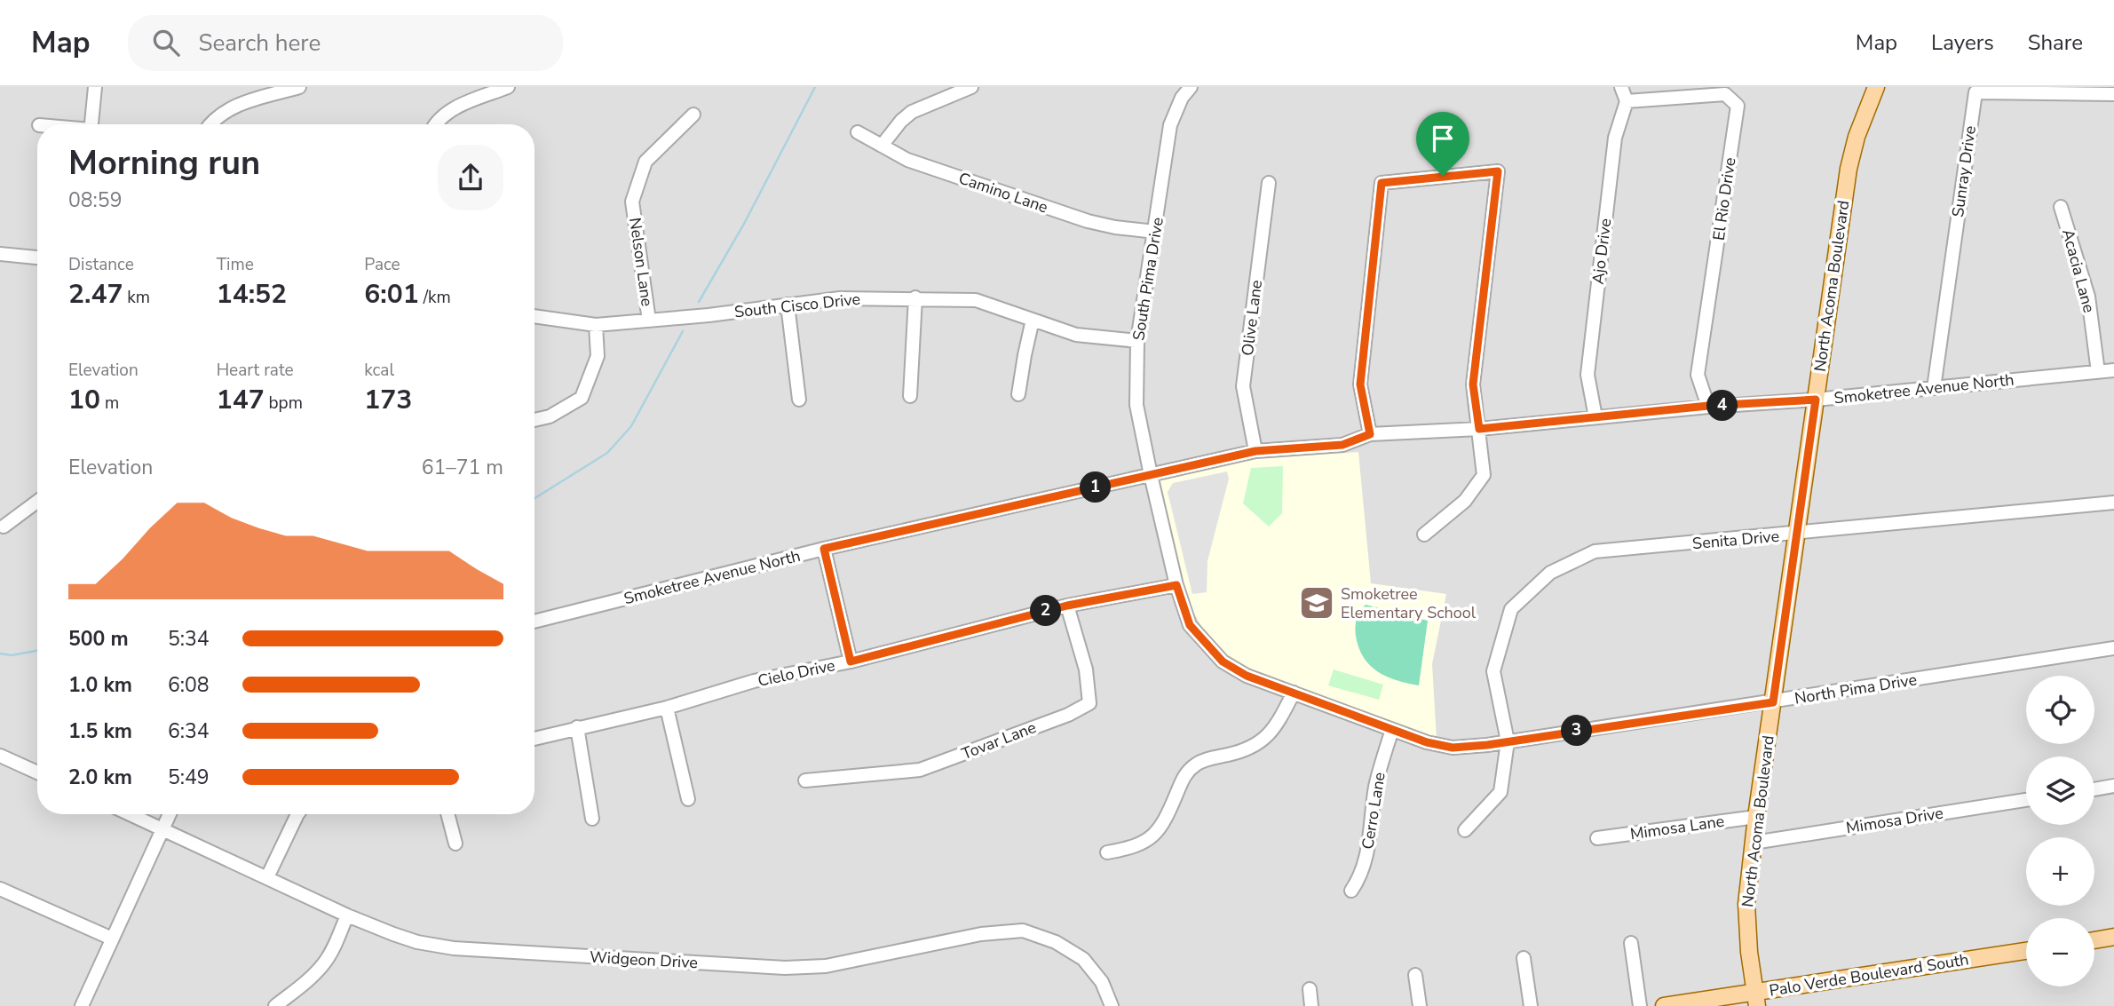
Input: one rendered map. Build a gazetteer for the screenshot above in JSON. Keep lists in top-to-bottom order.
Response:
{
  "streets": {
    "main road": ["North Acoma Boulevard", "Palo Verde Boulevard South"],
    "street": [
      "Sunray Drive",
      "Camino Lane",
      "El Rio Drive",
      "Ajo Drive",
      "Nelson Lane",
      "Acacia Lane",
      "South Pima Drive",
      "South Cisco Drive",
      "Olive Lane",
      "Smoketree Avenue North",
      "Senita Drive",
      "Cielo Drive",
      "North Pima Drive",
      "Tovar Lane",
      "Cerro Lane",
      "Mimosa Drive",
      "Mimosa Lane",
      "Widgeon Drive"
    ]
  },
  "crossings": [
    ["Sunray Drive", "Smoketree Avenue North"],
    ["Camino Lane", "South Pima Drive"],
    ["El Rio Drive", "Ajo Drive"],
    ["El Rio Drive", "Smoketree Avenue North"],
    ["Ajo Drive", "Smoketree Avenue North"],
    ["Nelson Lane", "South Cisco Drive"],
    ["Acacia Lane", "Smoketree Avenue North"],
    ["South Pima Drive", "South Cisco Drive"],
    ["South Pima Drive", "Smoketree Avenue North"],
    ["South Pima Drive", "North Pima Drive"],
    ["North Acoma Boulevard", "Smoketree Avenue North"],
    ["North Acoma Boulevard", "Senita Drive"],
    ["North Acoma Boulevard", "North Pima Drive"],
    ["North Acoma Boulevard", "Mimosa Drive"],
    ["North Acoma Boulevard", "Mimosa Lane"],
    ["North Acoma Boulevard", "Palo Verde Boulevard South"],
    ["Olive Lane", "Smoketree Avenue North"],
    ["Smoketree Avenue North", "North Pima Drive"],
    ["Senita Drive", "North Pima Drive"],
    ["Cielo Drive", "North Pima Drive"],
    ["Cielo Drive", "Tovar Lane"],
    ["North Pima Drive", "Cerro Lane"]
  ],
  "places": {
    "school or university": ["Smoketree Elementary School"]
  },
  "page": {
    "header": "Map",
    "search": "Search here",
    "nav": ["Map", "Layers", "Share"],
    "heading": ["Morning run", "08:59"],
    "stats": [
      ["Distance", "2.47 km"],
      ["Time", "14:52"],
      ["Pace", "6:01 /km"],
      ["Elevation", "10 m"],
      ["Heart rate", "147 bpm"],
      ["kcal", "173"]
    ],
    "pins": [
      "4",
      "1",
      "2",
      "3"
    ],
    "chart": ["Elevation", "61–71 m"],
    "list": [
      {
        "name": "500 m",
        "note": "5:34"
      },
      {
        "name": "1.0 km",
        "note": "6:08"
      },
      {
        "name": "1.5 km",
        "note": "6:34"
      },
      {
        "name": "2.0 km",
        "note": "5:49"
      }
    ],
    "map_buttons": ["+", "−"]
  }
}
